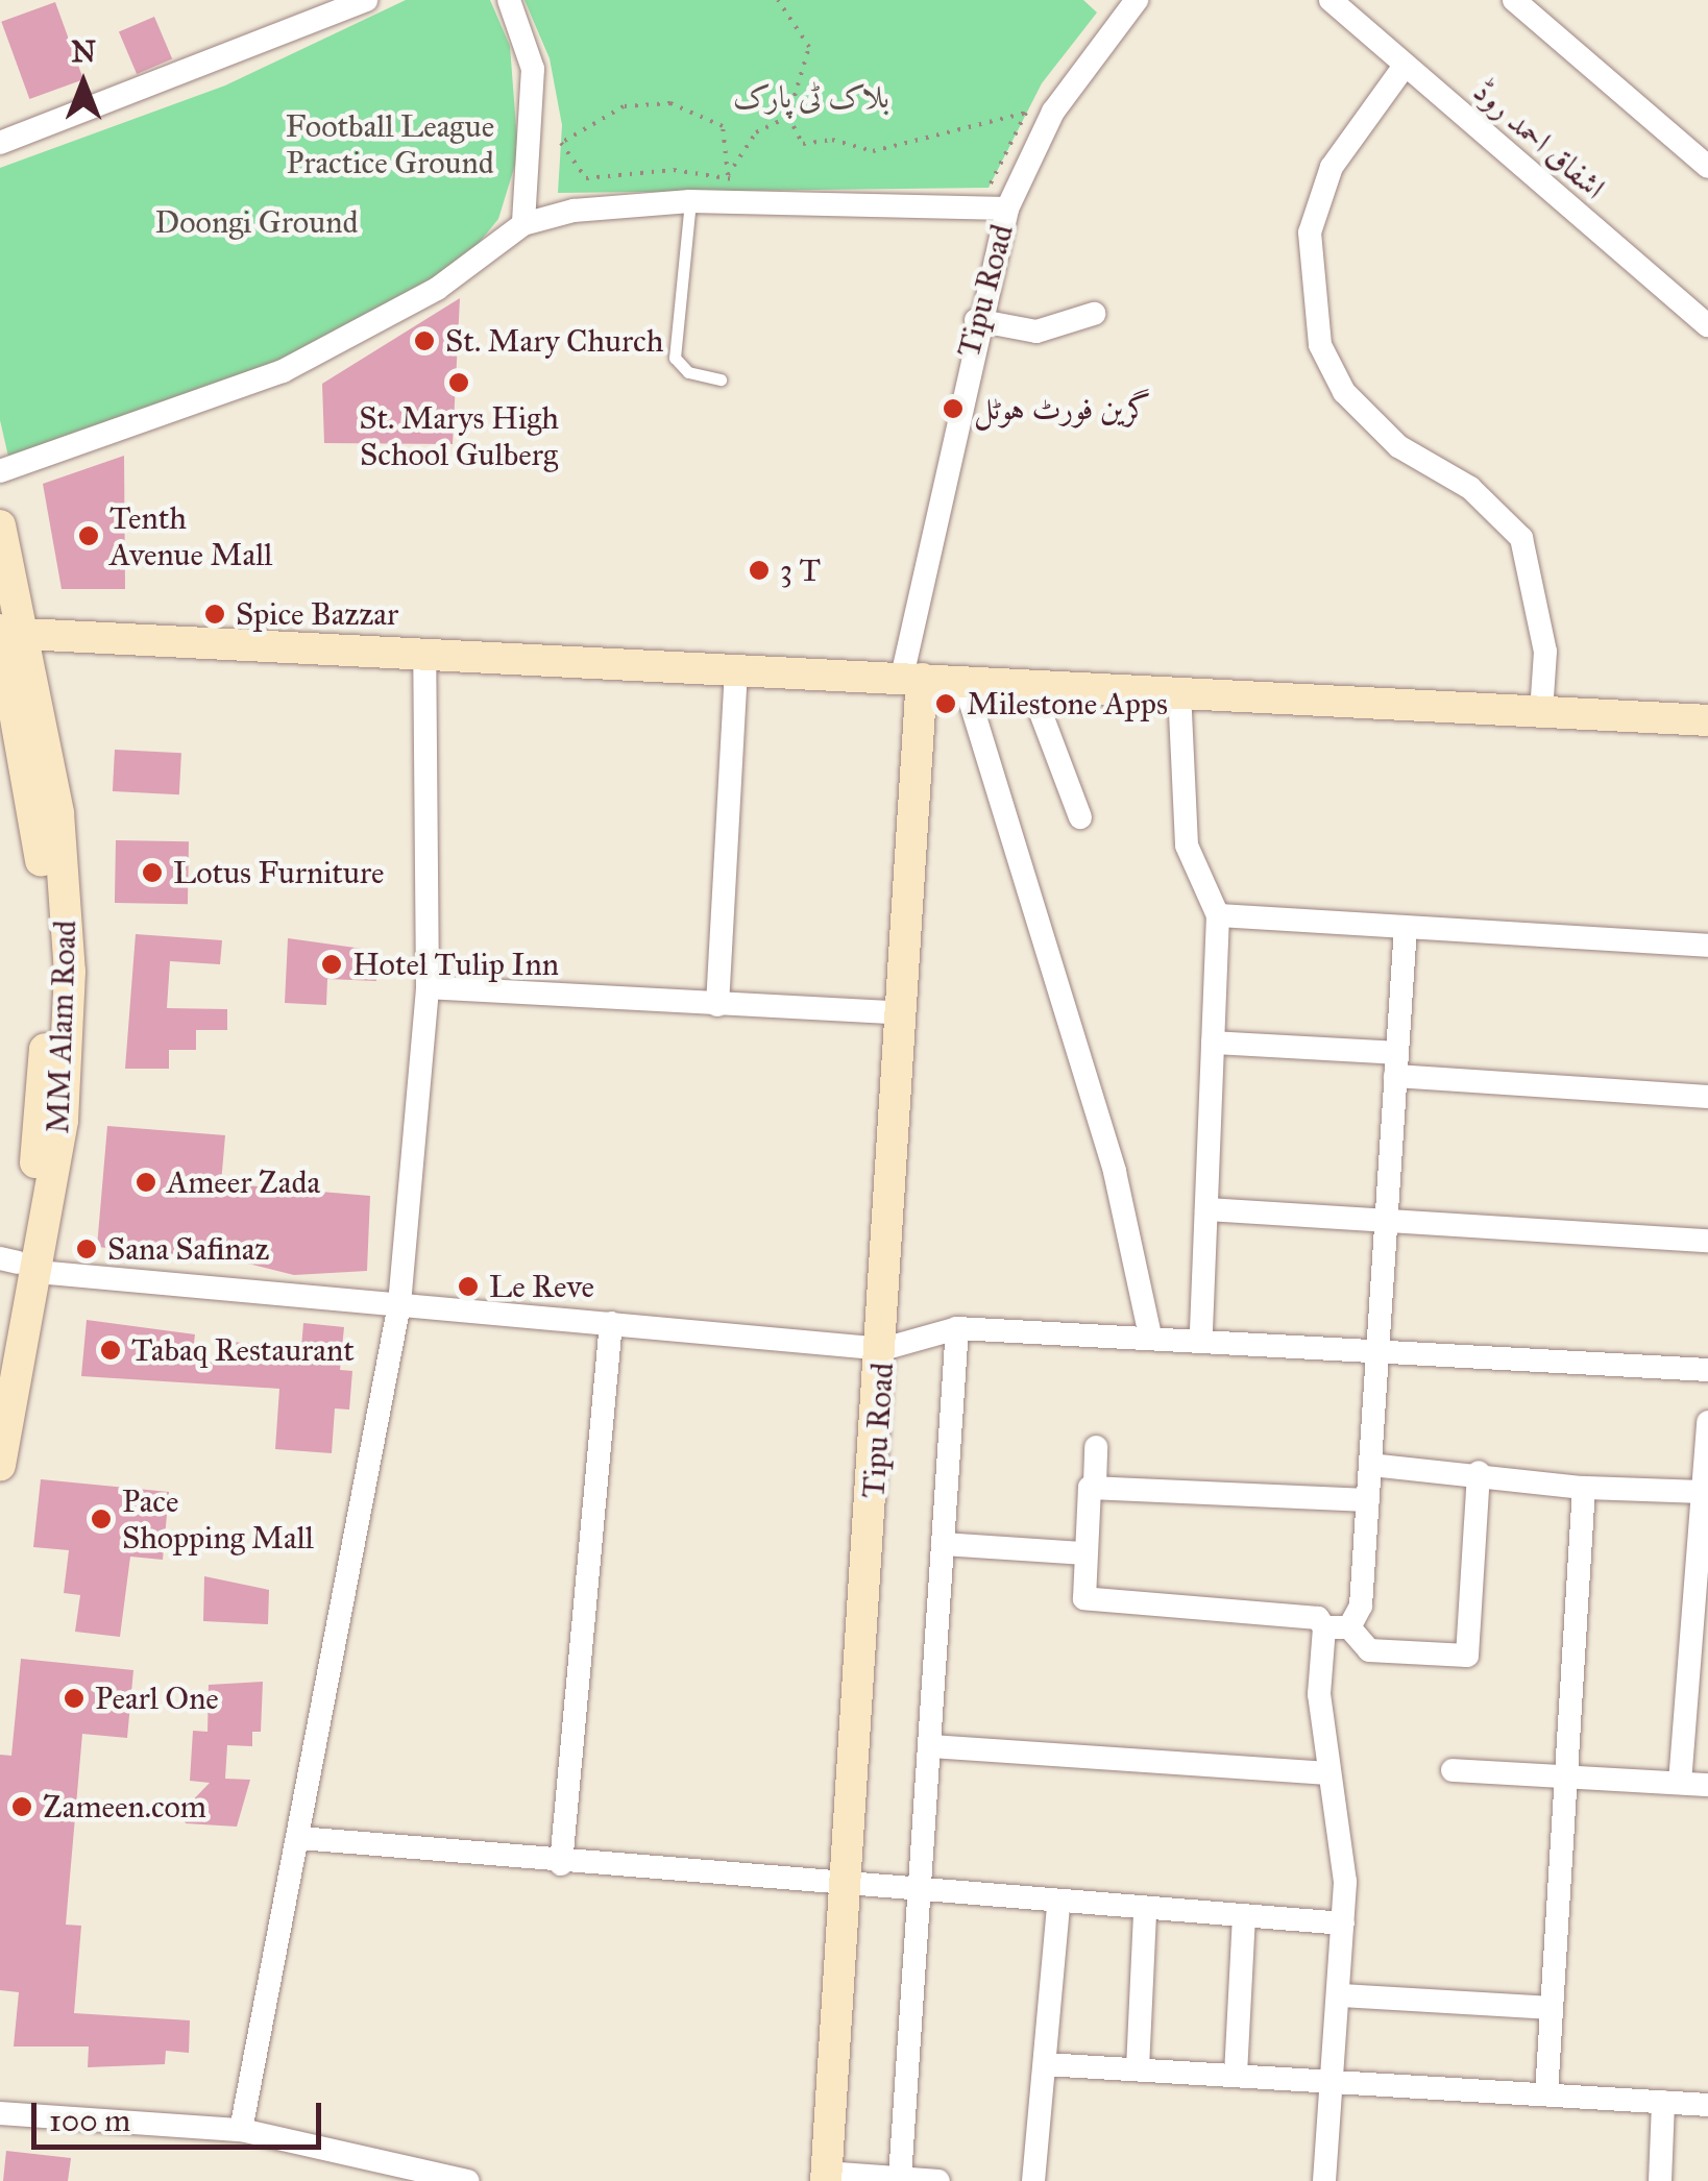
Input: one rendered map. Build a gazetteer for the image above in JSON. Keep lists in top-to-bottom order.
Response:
{
  "streets": {
    "street": ["اشفاق احمد روڈ", "Tipu Road", "MM Alam Road"]
  },
  "parks": ["بلاک ٹی پارک", "Football League Practice Ground", "Doongi Ground"],
  "places": [
    "St. Mary Church",
    "St. Marys High School Gulberg",
    "گرین فورٹ ہوٹل",
    "Tenth Avenue Mall",
    "3 T",
    "Spice Bazzar",
    "Milestone Apps",
    "Lotus Furniture",
    "Hotel Tulip Inn",
    "Ameer Zada",
    "Sana Safinaz",
    "Le Reve",
    "Tabaq Restaurant",
    "Pace Shopping Mall",
    "Pearl One",
    "Zameen.com"
  ],
  "scale_bar": "100 m",
  "north": "top"
}
